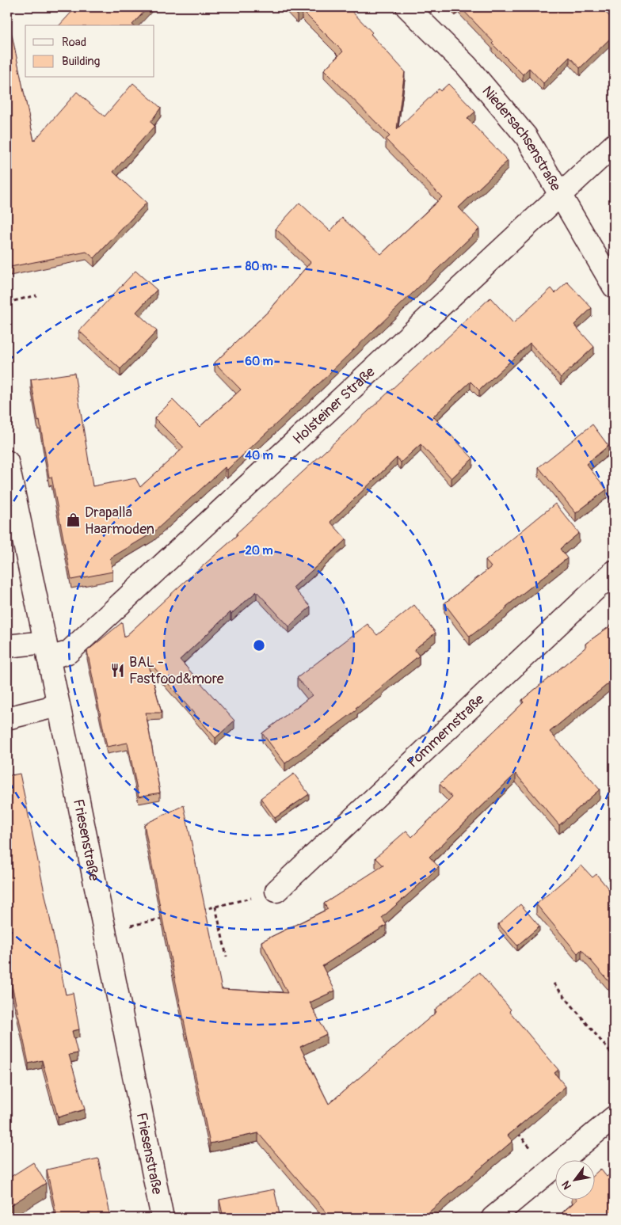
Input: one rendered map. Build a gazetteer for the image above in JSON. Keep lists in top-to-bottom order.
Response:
{
  "streets": {
    "street": [
      "Niedersachsenstraße",
      "Holsteiner Straße",
      "Pommernstraße",
      "Friesenstraße"
    ]
  },
  "crossings": [
    ["Niedersachsenstraße", "Holsteiner Straße"],
    ["Holsteiner Straße", "Friesenstraße"]
  ],
  "places": {
    "shop": ["Drapalla Haarmoden"],
    "restaurant": ["BAL - Fastfood&more"]
  },
  "legend": ["Road", "Building"],
  "north": "bottom left",
  "rings": [
    "80 m",
    "60 m",
    "40 m",
    "20 m"
  ]
}
